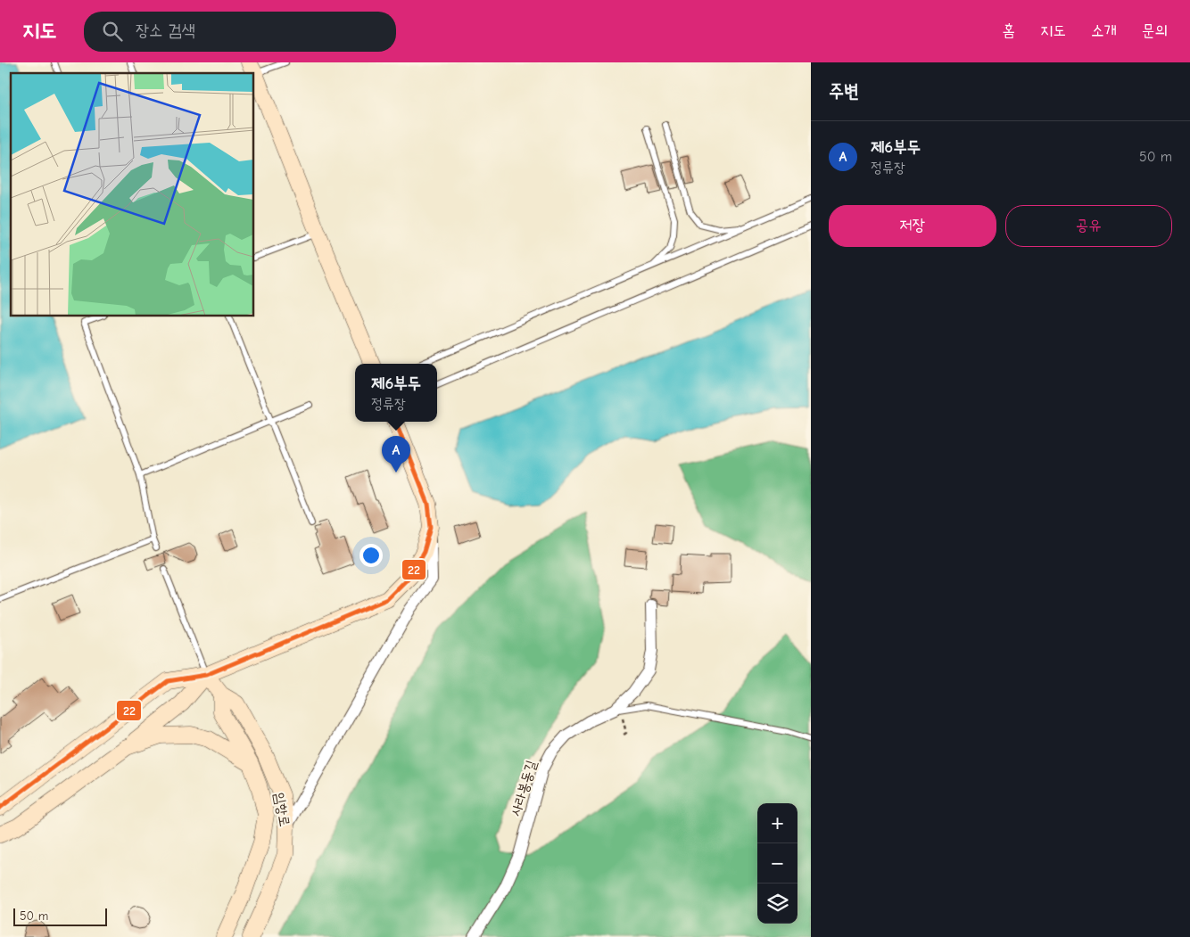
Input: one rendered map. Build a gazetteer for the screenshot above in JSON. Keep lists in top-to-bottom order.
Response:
{
  "streets": {
    "main road": ["임항로"],
    "street": ["사라봉동길"]
  },
  "lines": ["transit line 22"],
  "scale_bar": "50 m",
  "page": {
    "header": "지도",
    "search": "장소 검색",
    "nav": [
      "홈",
      "지도",
      "소개",
      "문의"
    ],
    "heading": "주변",
    "list": [
      {
        "mark": "A",
        "name": "제6부두",
        "note": "정류장",
        "value": "50 m"
      }
    ],
    "buttons": ["저장", "공유"],
    "popup": ["제6부두", "정류장"],
    "pins": "A",
    "map_buttons": ["+", "−"],
    "scale": "50 m"
  }
}
